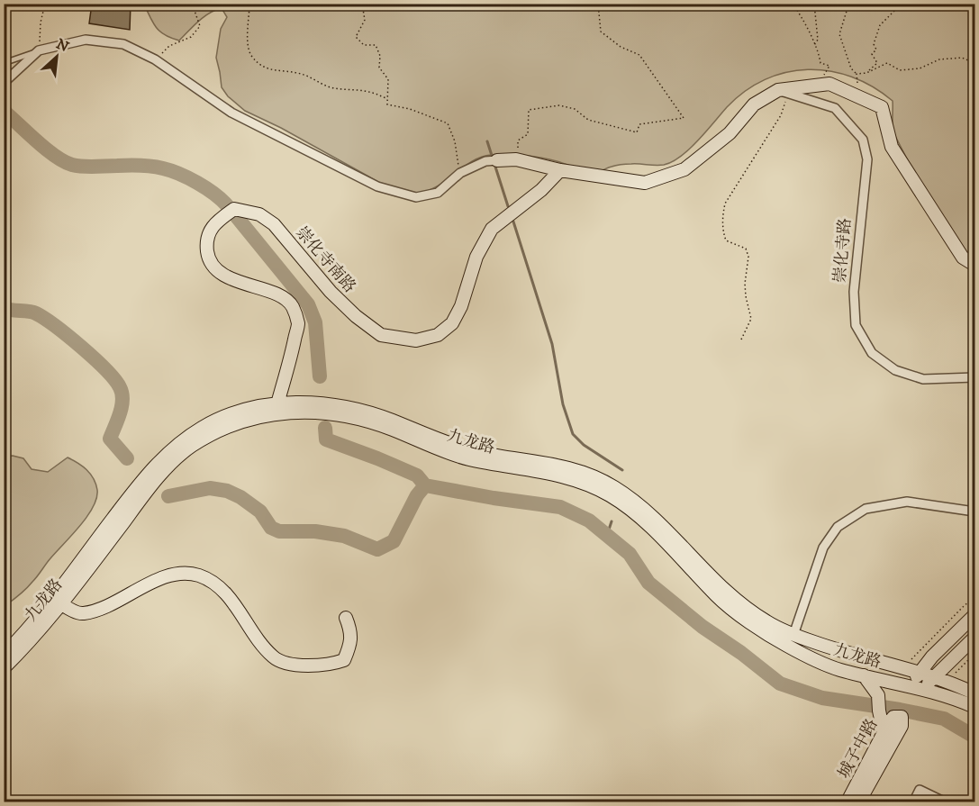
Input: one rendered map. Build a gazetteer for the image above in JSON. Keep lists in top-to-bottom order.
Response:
{
  "streets": {
    "main road": ["崇化寺南路", "九龙路", "城子中路"],
    "street": ["崇化寺路"]
  },
  "crossings": [
    ["崇化寺南路", "九龙路"]
  ],
  "north": "top right"
}
